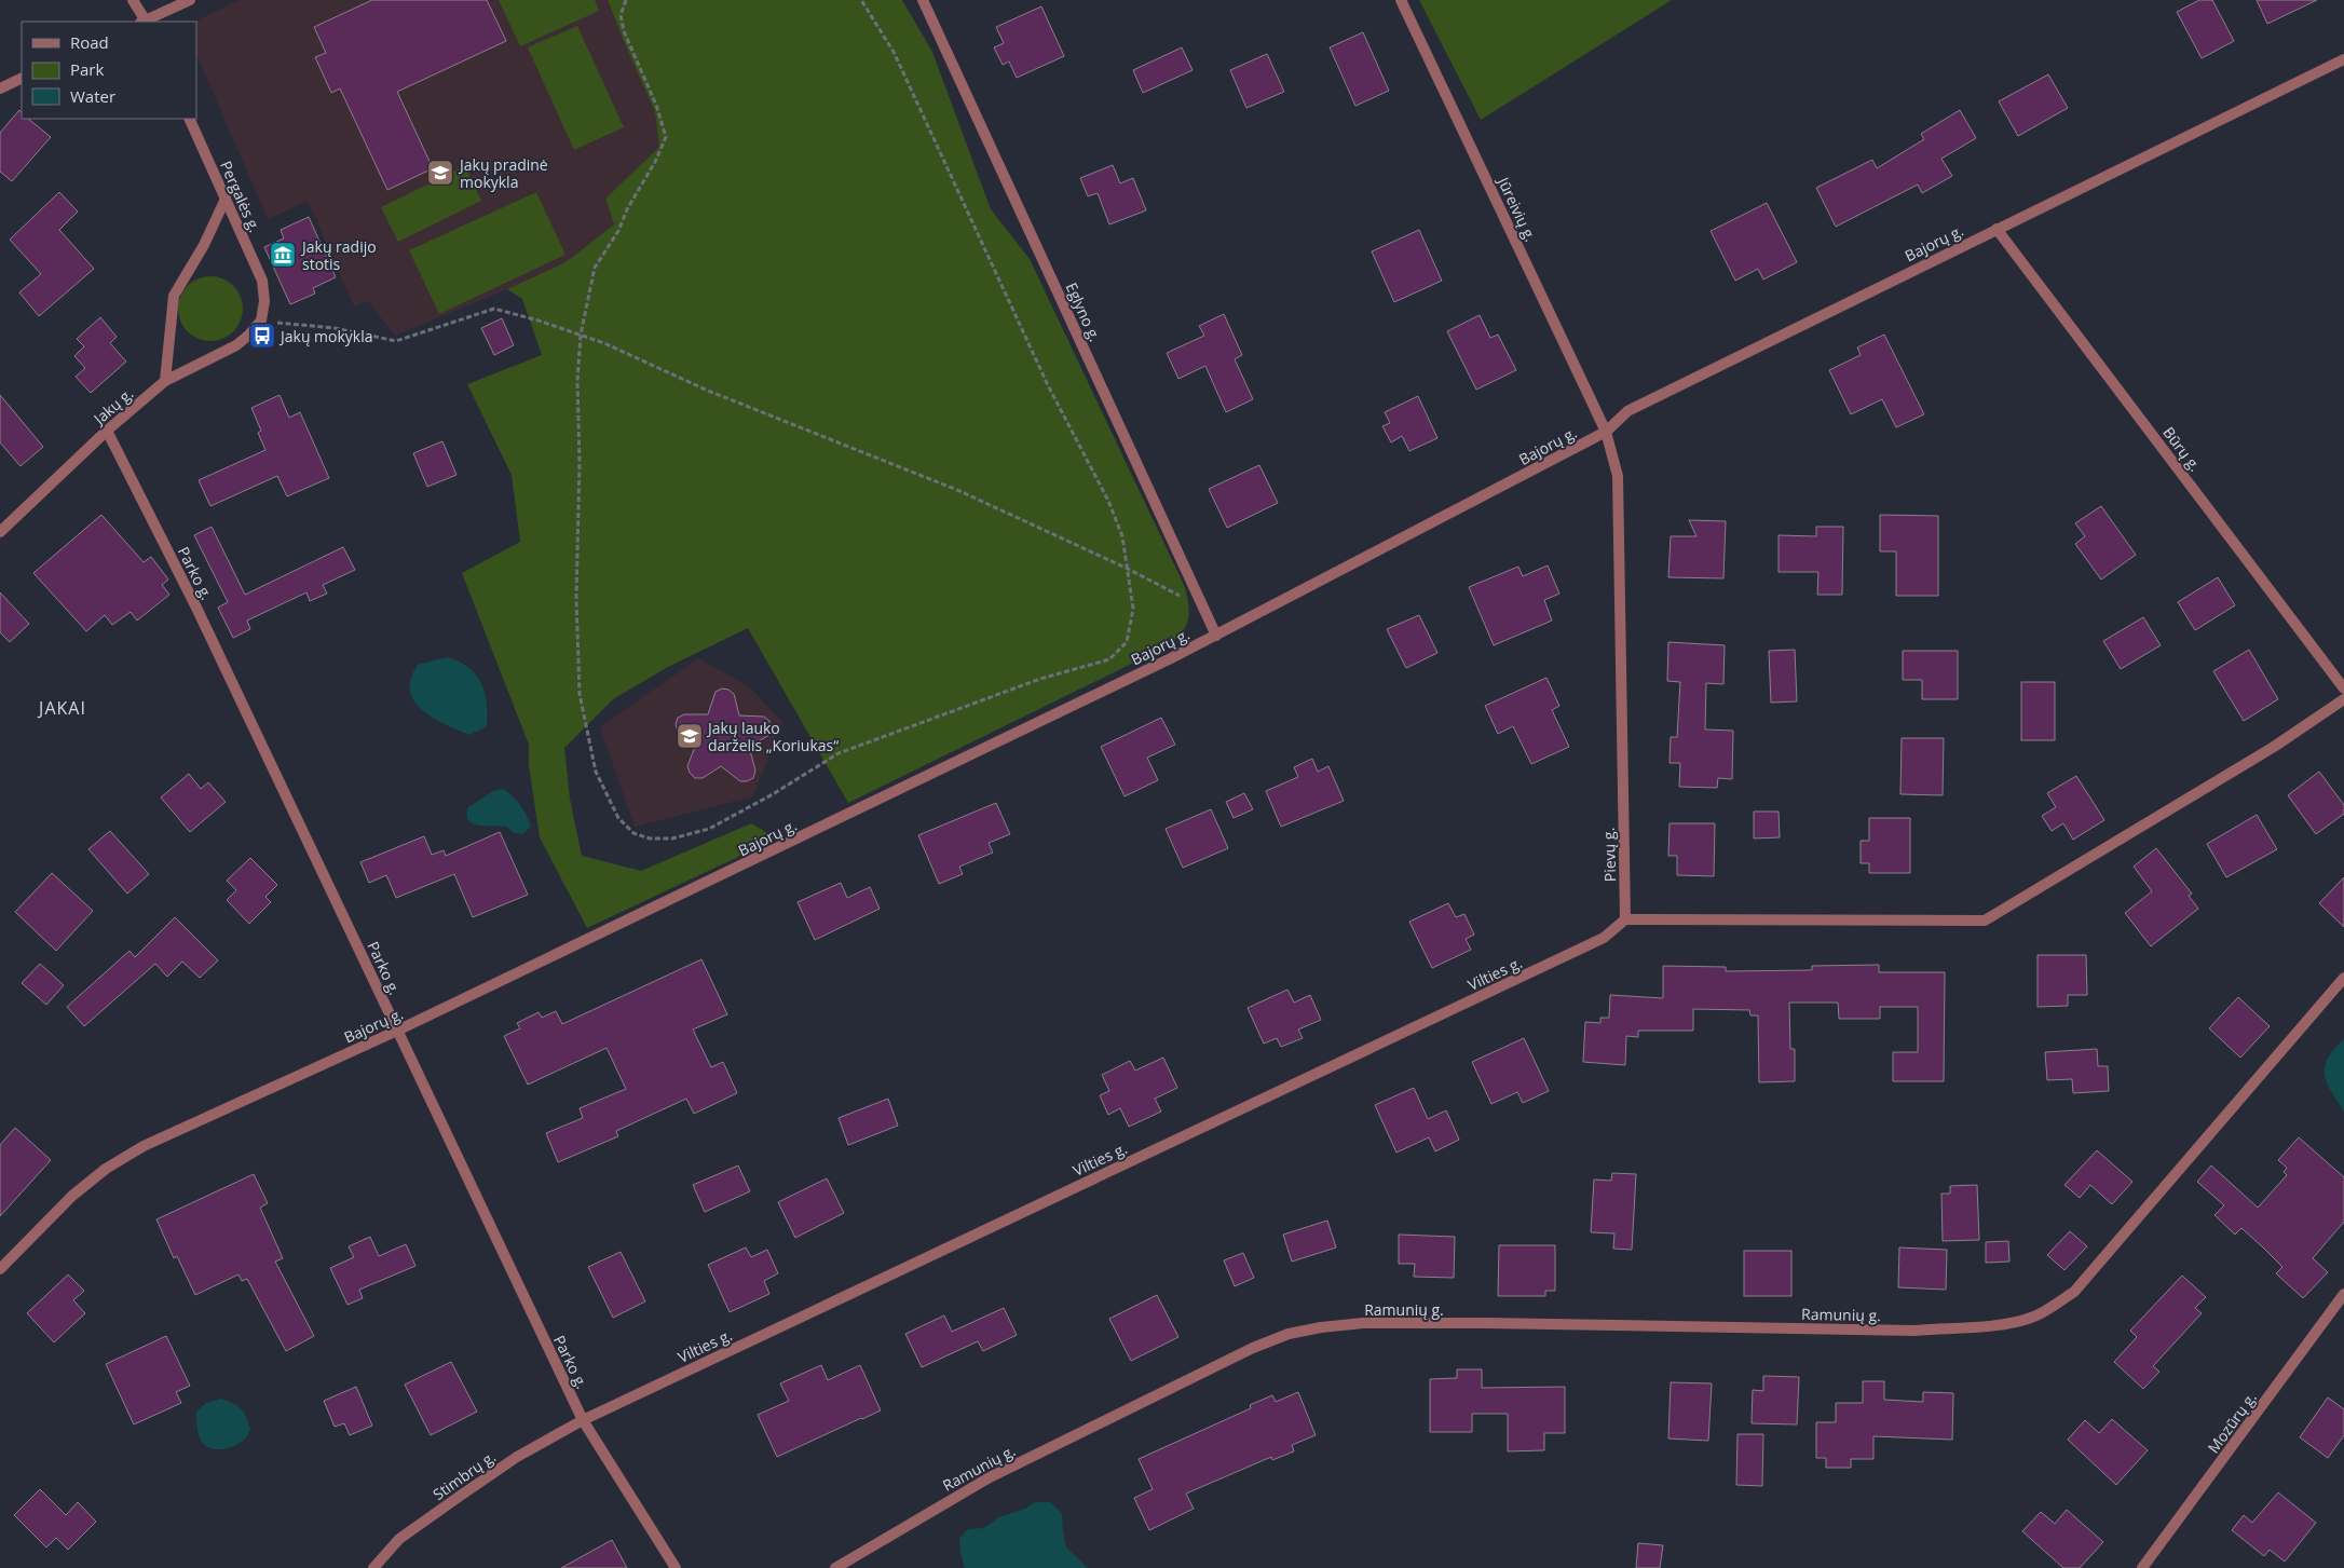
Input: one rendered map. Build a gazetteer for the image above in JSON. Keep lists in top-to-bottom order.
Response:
{
  "streets": {
    "street": [
      "Pergalės g.",
      "Jūreivių g.",
      "Bajorų g.",
      "Eglyno g.",
      "Jakų g.",
      "Būrų g.",
      "Parko g.",
      "Pievų g.",
      "Vilties g.",
      "Ramunių g.",
      "Mozūrų g.",
      "Stimbrų g."
    ]
  },
  "crossings": [
    ["Pergalės g.", "Jakų g."],
    ["Jūreivių g.", "Bajorų g."],
    ["Jūreivių g.", "Pievų g."],
    ["Bajorų g.", "Eglyno g."],
    ["Bajorų g.", "Būrų g."],
    ["Bajorų g.", "Parko g."],
    ["Bajorų g.", "Pievų g."],
    ["Jakų g.", "Parko g."],
    ["Parko g.", "Vilties g."],
    ["Parko g.", "Stimbrų g."],
    ["Pievų g.", "Vilties g."],
    ["Vilties g.", "Stimbrų g."]
  ],
  "districts": ["JAKAI"],
  "places": {
    "school or university": ["Jakų pradinė mokykla", "Jakų lauko darželis „Koriukas“"],
    "museum": ["Jakų radijo stotis"],
    "bus stop": ["Jakų mokykla"]
  },
  "legend": ["Road", "Park", "Water"]
}
